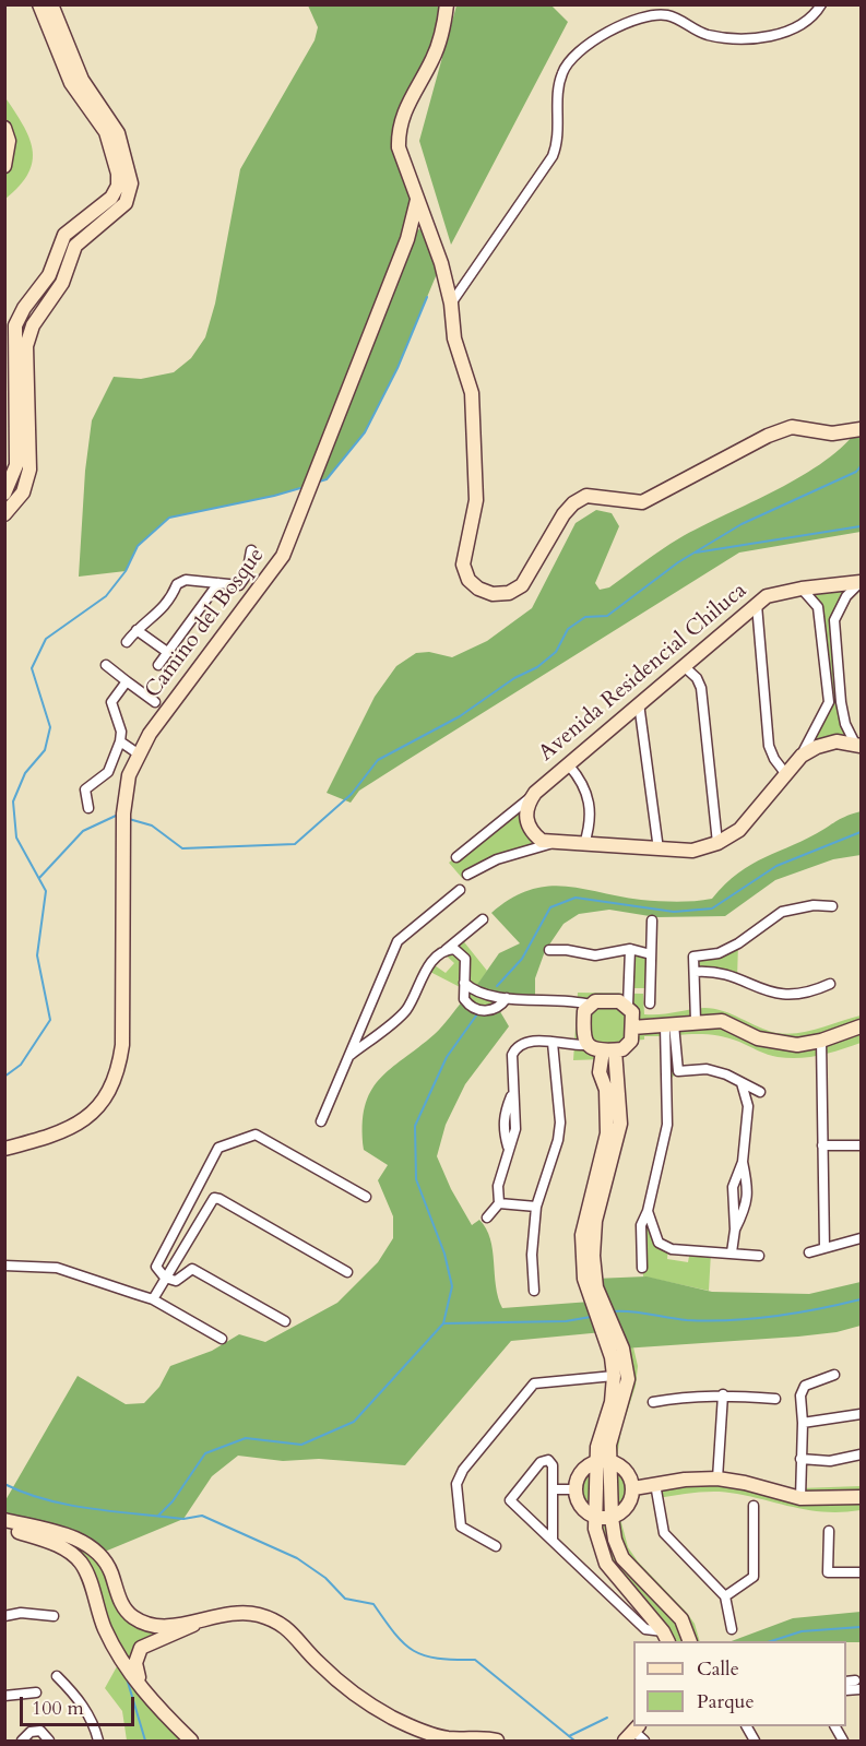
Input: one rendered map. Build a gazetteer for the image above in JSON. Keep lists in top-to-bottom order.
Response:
{
  "streets": {
    "street": ["Camino del Bosque", "Avenida Residencial Chiluca"]
  },
  "legend": ["Calle", "Parque"],
  "scale_bar": "100 m"
}
